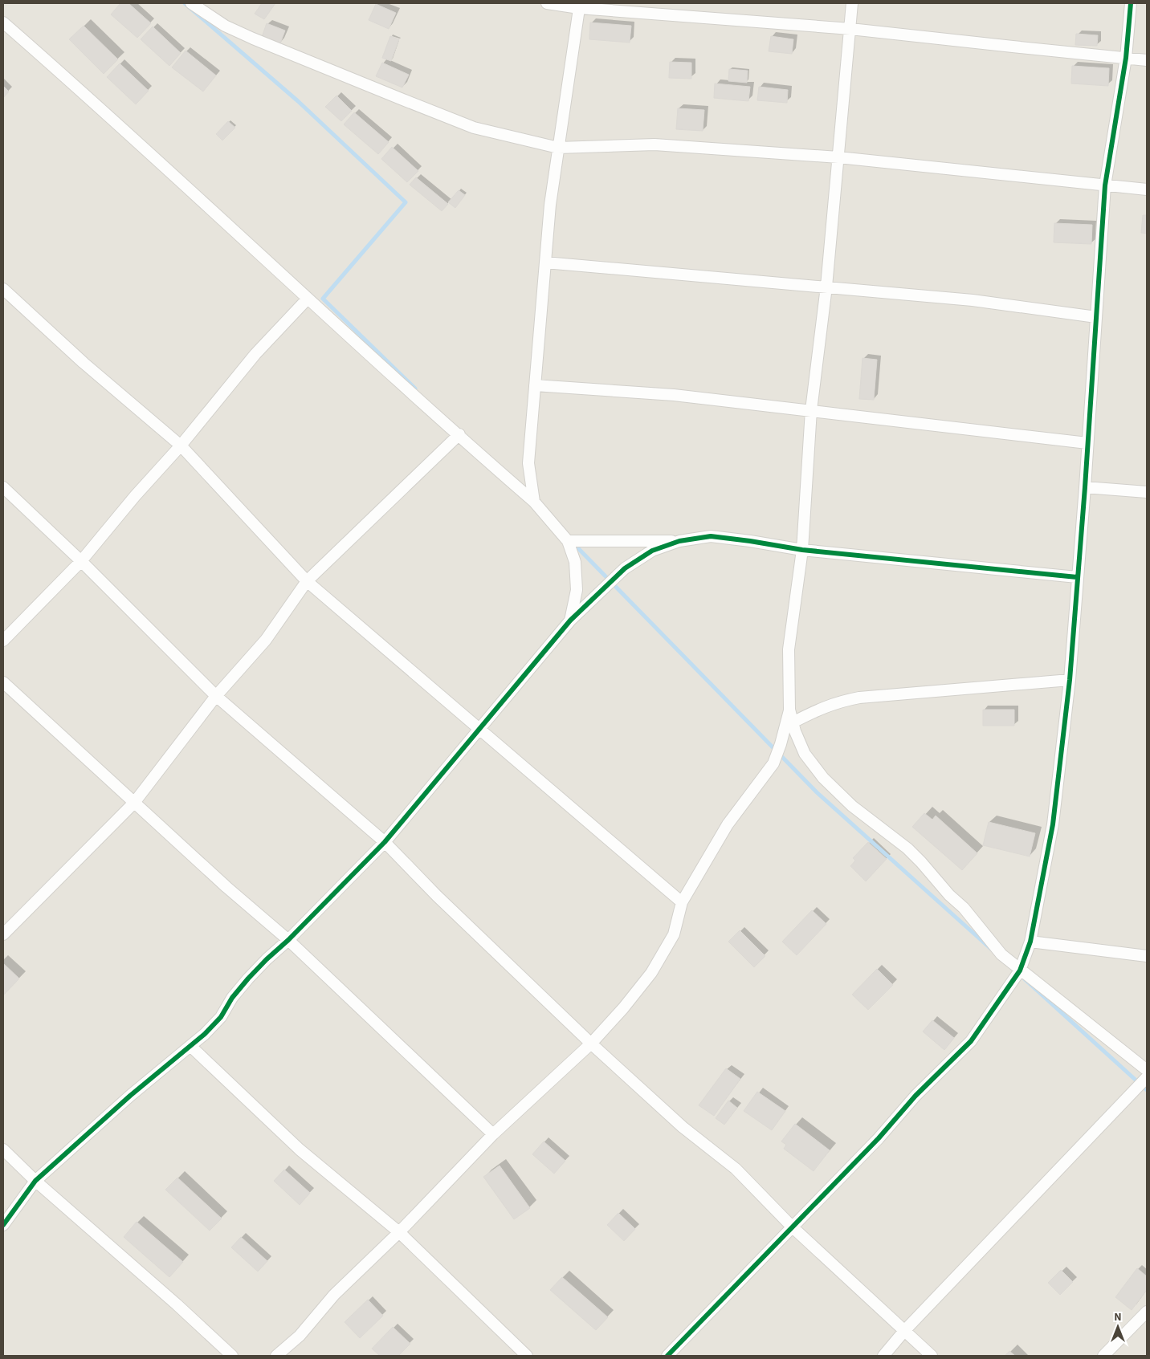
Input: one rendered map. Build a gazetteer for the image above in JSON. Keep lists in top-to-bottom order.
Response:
{
  "north": "top"
}
